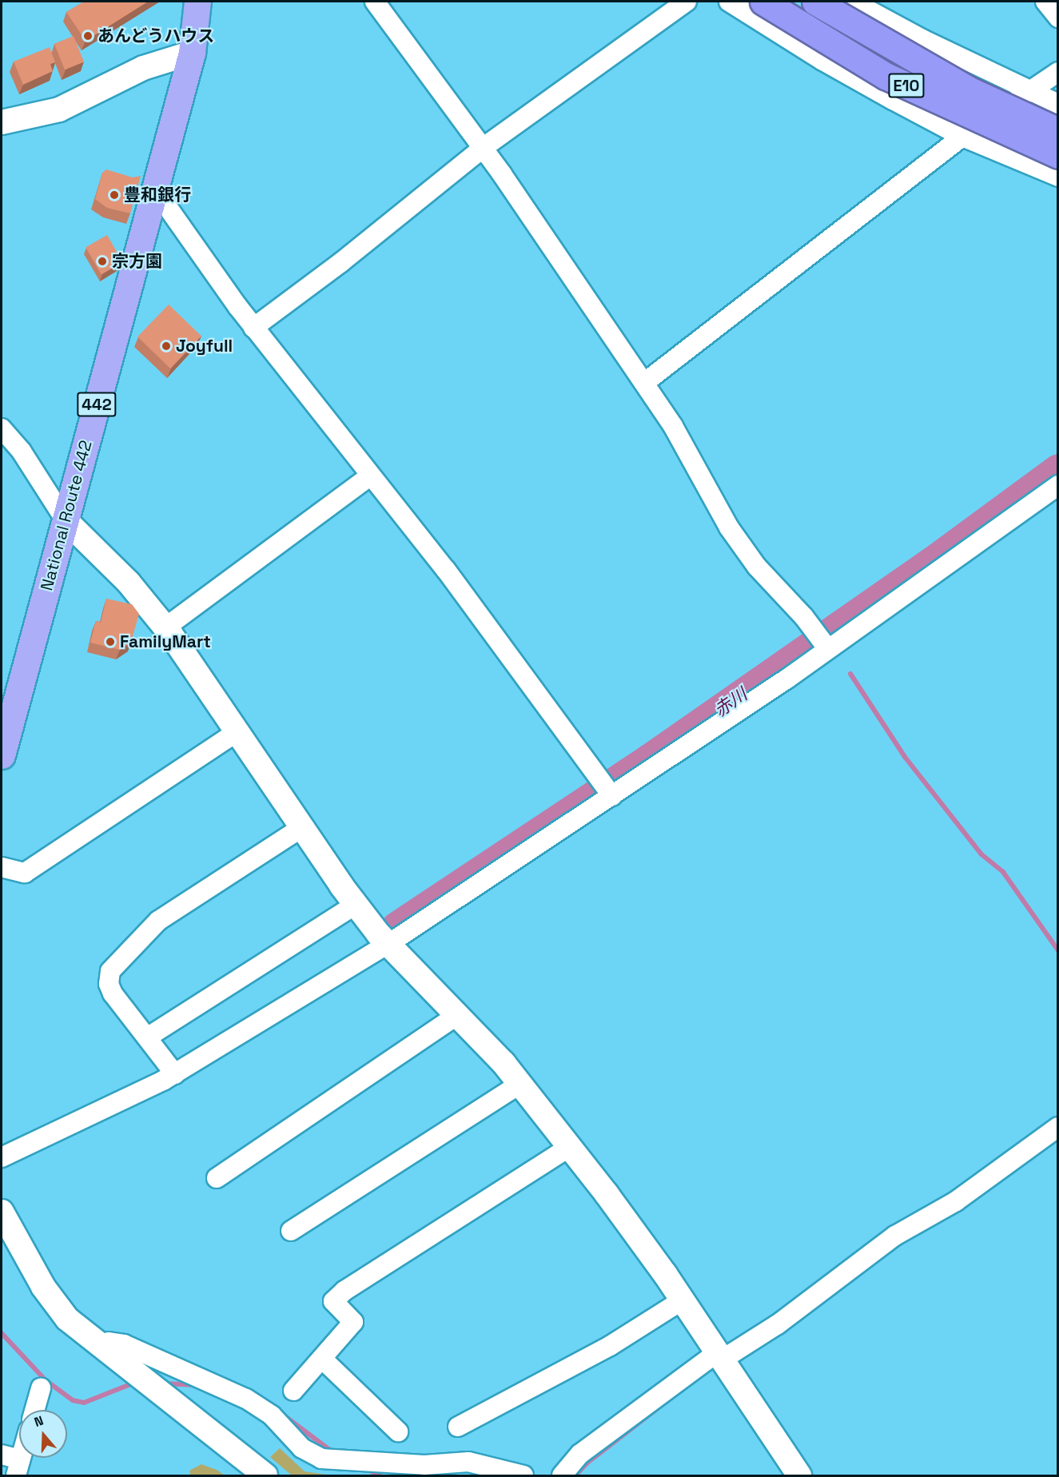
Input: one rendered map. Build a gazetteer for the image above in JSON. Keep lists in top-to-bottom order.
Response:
{
  "streets": {
    "highway": ["E10", "442", "National Route 442"]
  },
  "water": ["赤川"],
  "places": [
    "あんどうハウス",
    "豊和銀行",
    "宗方園",
    "Joyfull",
    "FamilyMart"
  ],
  "north": "top"
}
